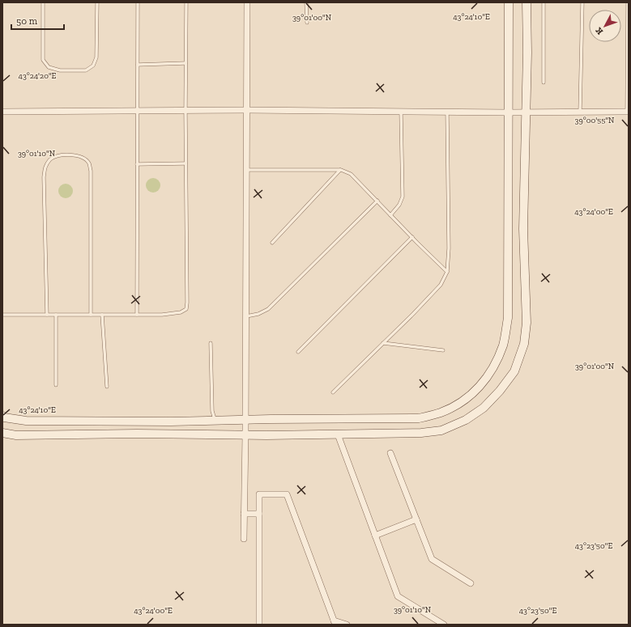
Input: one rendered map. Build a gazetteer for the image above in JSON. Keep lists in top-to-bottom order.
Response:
{
  "scale_bar": "50 m",
  "north": "bottom left",
  "coordinates": [
    "43°24'10\"E",
    "39°01'00\"N",
    "43°24'20\"E",
    "39°00'55\"N",
    "39°01'10\"N",
    "43°24'00\"E",
    "43°23'50\"E"
  ]
}
